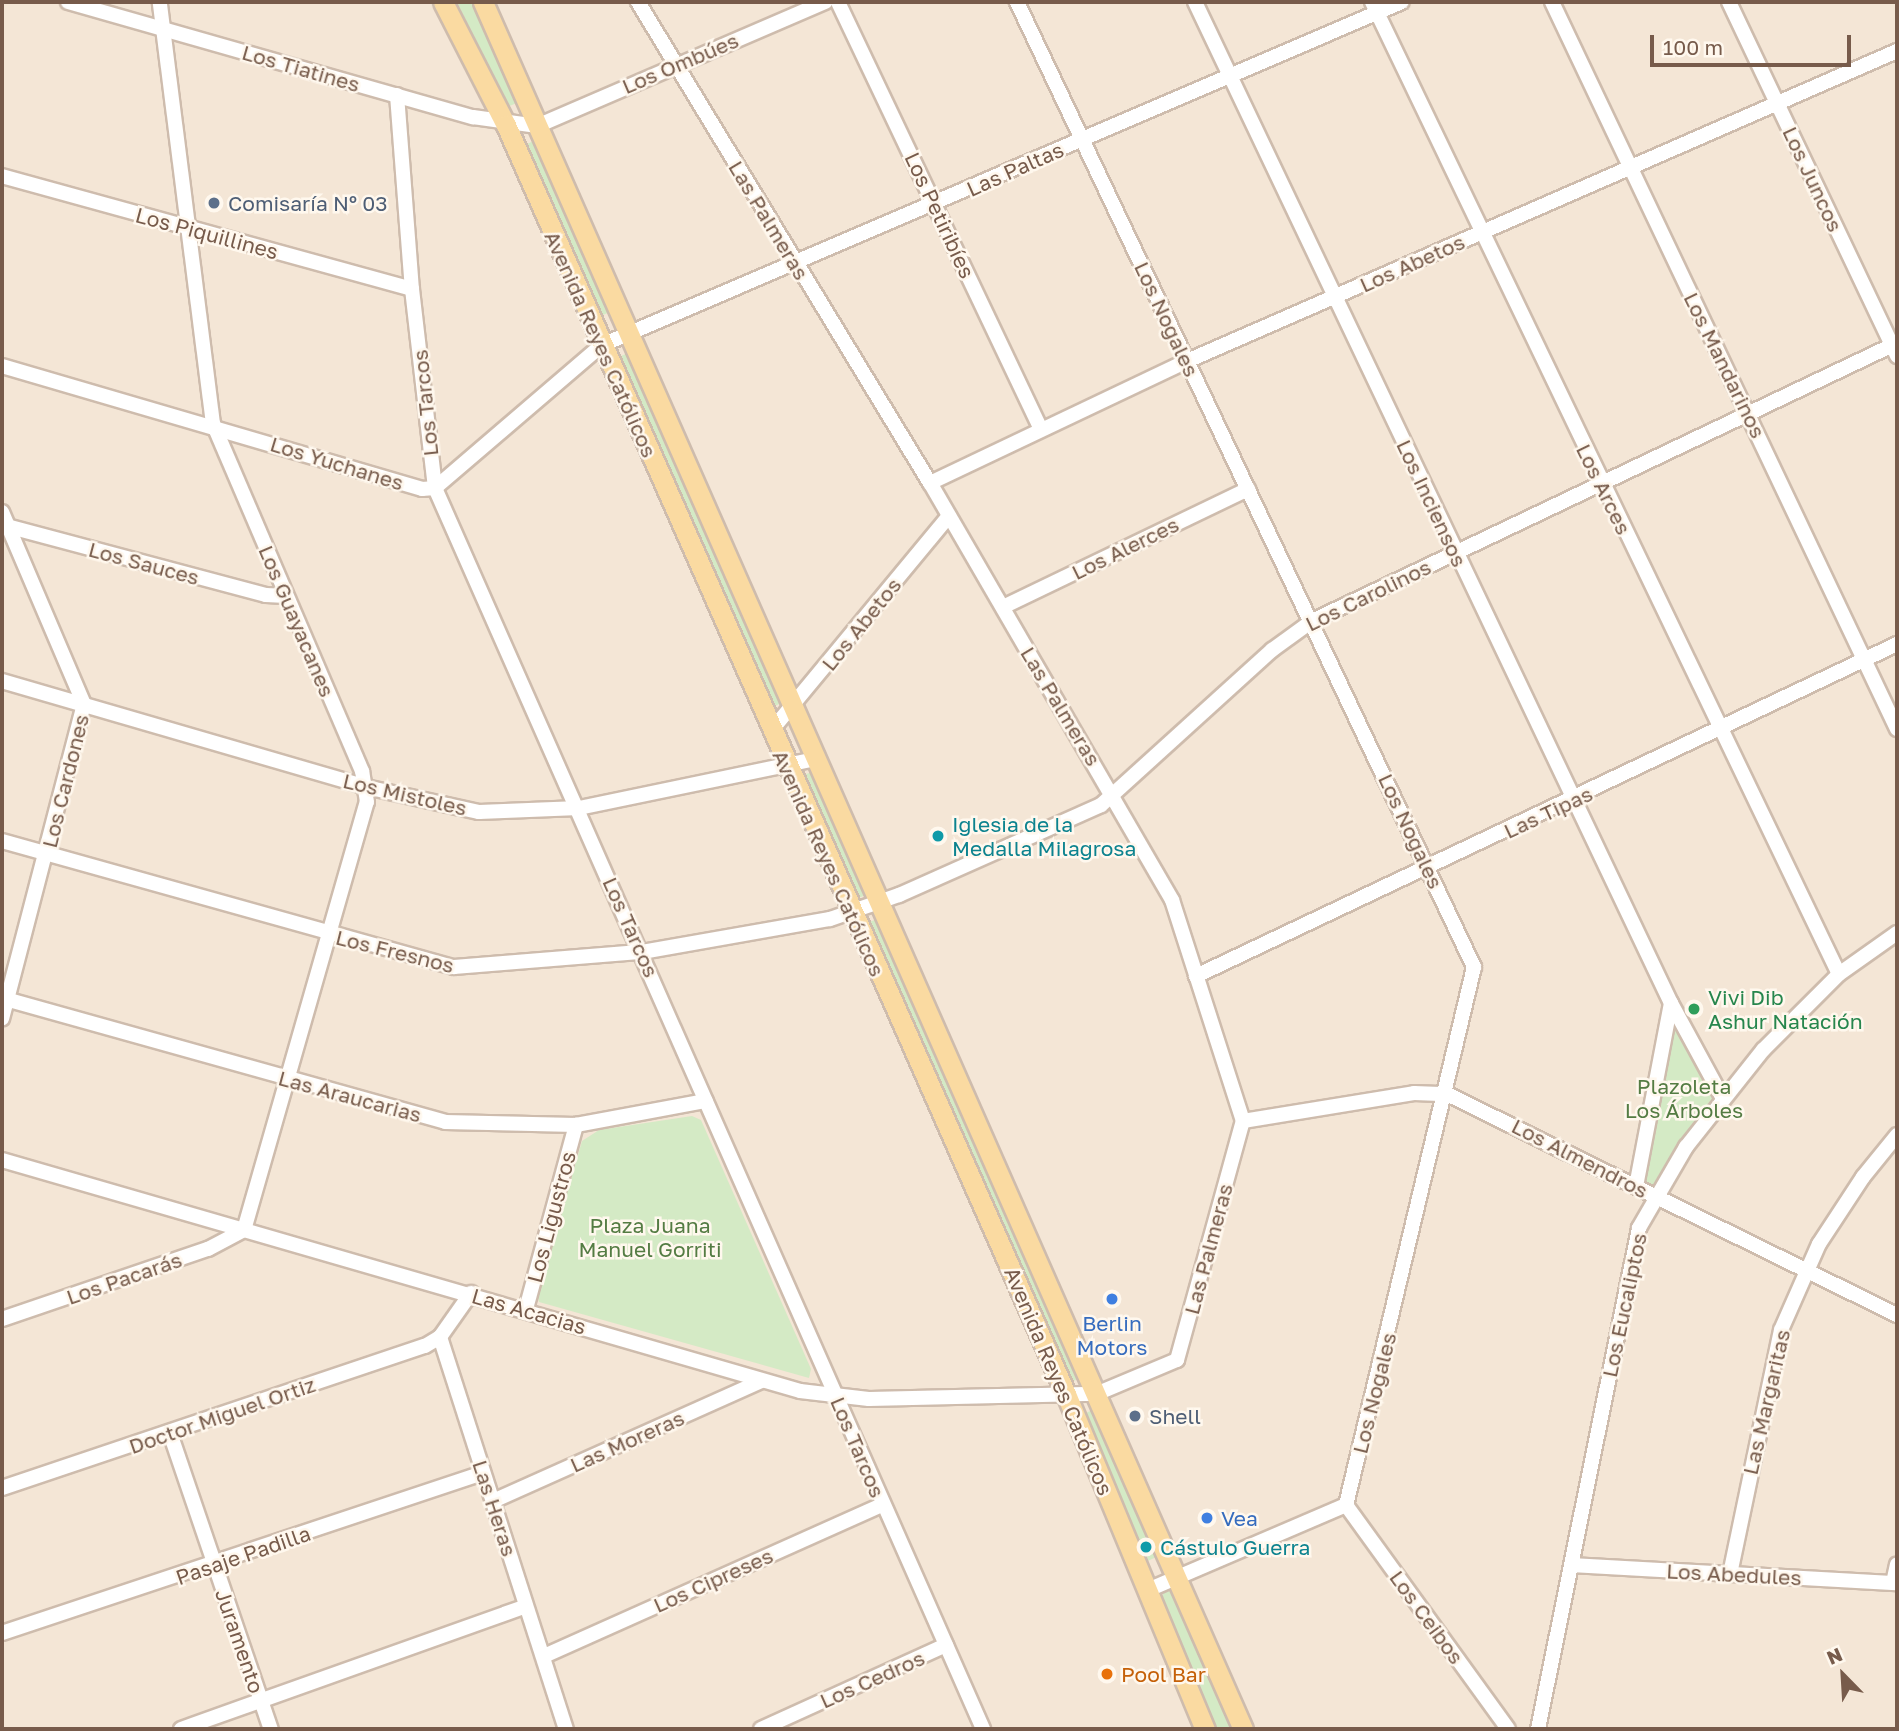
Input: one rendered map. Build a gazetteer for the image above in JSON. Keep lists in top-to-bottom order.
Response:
{
  "streets": {
    "main road": ["Avenida Reyes Católicos"],
    "street": [
      "Los Ombúes",
      "Los Tiatines",
      "Las Paltas",
      "Los Juncos",
      "Los Petiribíes",
      "Las Palmeras",
      "Los Piquillines",
      "Los Abetos",
      "Los Nogales",
      "Los Mandarinos",
      "Los Tarcos",
      "Los Yuchanes",
      "Los Arces",
      "Los Inciensos",
      "Los Alerces",
      "Los Sauces",
      "Los Carolinos",
      "Los Guayacanes",
      "Los Cardones",
      "Los Mistoles",
      "Las Tipas",
      "Los Fresnos",
      "Las Araucarias",
      "Los Almendros",
      "Los Ligustros",
      "Los Pacarás",
      "Los Eucaliptos",
      "Las Acacias",
      "Las Margaritas",
      "Doctor Miguel Ortiz",
      "Las Moreras",
      "Las Heras",
      "Pasaje Padilla",
      "Los Abedules",
      "Los Cipreses",
      "Los Ceibos",
      "Juramento",
      "Los Cedros"
    ]
  },
  "crossings": [
    ["Los Ombúes", "Los Tiatines"],
    ["Los Ombúes", "Las Palmeras"],
    ["Los Ombúes", "Avenida Reyes Católicos"],
    ["Los Tiatines", "Avenida Reyes Católicos"],
    ["Los Tiatines", "Los Tarcos"],
    ["Los Tiatines", "Los Guayacanes"],
    ["Las Paltas", "Los Petiribíes"],
    ["Las Paltas", "Las Palmeras"],
    ["Las Paltas", "Los Nogales"],
    ["Las Paltas", "Avenida Reyes Católicos"],
    ["Las Paltas", "Los Arces"],
    ["Las Paltas", "Los Inciensos"],
    ["Los Juncos", "Los Abetos"],
    ["Los Juncos", "Los Carolinos"],
    ["Los Petiribíes", "Los Abetos"],
    ["Las Palmeras", "Los Abetos"],
    ["Las Palmeras", "Avenida Reyes Católicos"],
    ["Las Palmeras", "Los Alerces"],
    ["Las Palmeras", "Los Carolinos"],
    ["Las Palmeras", "Las Tipas"],
    ["Las Palmeras", "Los Almendros"],
    ["Las Palmeras", "Las Acacias"],
    ["Los Piquillines", "Los Tarcos"],
    ["Los Piquillines", "Los Guayacanes"],
    ["Los Abetos", "Los Nogales"],
    ["Los Abetos", "Avenida Reyes Católicos"],
    ["Los Abetos", "Los Mandarinos"],
    ["Los Abetos", "Los Arces"],
    ["Los Abetos", "Los Inciensos"],
    ["Los Nogales", "Los Alerces"],
    ["Los Nogales", "Los Carolinos"],
    ["Los Nogales", "Las Tipas"],
    ["Los Nogales", "Los Almendros"],
    ["Los Nogales", "Los Ceibos"],
    ["Avenida Reyes Católicos", "Los Carolinos"],
    ["Avenida Reyes Católicos", "Los Mistoles"],
    ["Avenida Reyes Católicos", "Los Fresnos"],
    ["Avenida Reyes Católicos", "Las Acacias"],
    ["Los Mandarinos", "Los Carolinos"],
    ["Los Mandarinos", "Las Tipas"],
    ["Los Tarcos", "Los Yuchanes"],
    ["Los Tarcos", "Los Mistoles"],
    ["Los Tarcos", "Los Fresnos"],
    ["Los Tarcos", "Las Araucarias"],
    ["Los Tarcos", "Las Acacias"],
    ["Los Tarcos", "Los Cipreses"],
    ["Los Tarcos", "Los Cedros"],
    ["Los Yuchanes", "Los Guayacanes"],
    ["Los Arces", "Los Carolinos"],
    ["Los Arces", "Las Tipas"],
    ["Los Arces", "Los Eucaliptos"],
    ["Los Inciensos", "Los Carolinos"],
    ["Los Inciensos", "Las Tipas"],
    ["Los Inciensos", "Los Eucaliptos"],
    ["Los Sauces", "Los Guayacanes"],
    ["Los Sauces", "Los Cardones"],
    ["Los Carolinos", "Los Fresnos"],
    ["Los Guayacanes", "Los Mistoles"],
    ["Los Cardones", "Los Mistoles"],
    ["Los Cardones", "Los Fresnos"],
    ["Los Cardones", "Las Araucarias"],
    ["Las Araucarias", "Los Ligustros"],
    ["Los Almendros", "Los Eucaliptos"],
    ["Los Almendros", "Las Margaritas"],
    ["Los Ligustros", "Las Acacias"],
    ["Los Pacarás", "Las Acacias"],
    ["Los Eucaliptos", "Los Abedules"],
    ["Las Acacias", "Las Moreras"],
    ["Las Margaritas", "Los Abedules"],
    ["Doctor Miguel Ortiz", "Las Heras"],
    ["Doctor Miguel Ortiz", "Juramento"],
    ["Las Moreras", "Las Heras"],
    ["Las Heras", "Pasaje Padilla"],
    ["Las Heras", "Los Cipreses"],
    ["Pasaje Padilla", "Juramento"]
  ],
  "parks": ["Plazoleta Los Árboles", "Plaza Juana Manuel Gorriti"],
  "places": [
    "Comisaría Nº 03",
    "Iglesia de la Medalla Milagrosa",
    "Vivi Dib Ashur Natación",
    "Berlin Motors",
    "Shell",
    "Vea",
    "Cástulo Guerra",
    "Pool Bar"
  ],
  "scale_bar": "100 m",
  "north": "top left"
}
